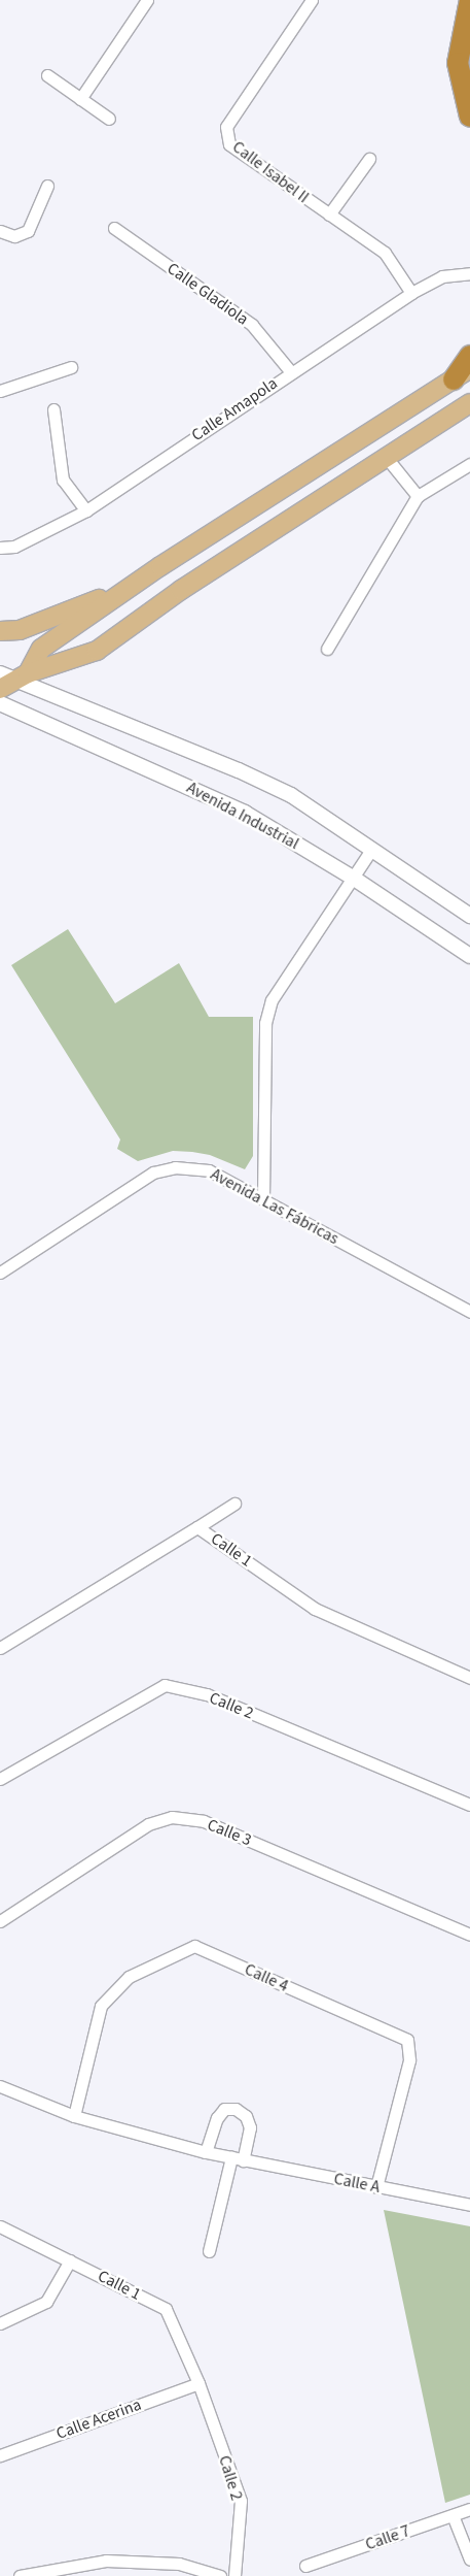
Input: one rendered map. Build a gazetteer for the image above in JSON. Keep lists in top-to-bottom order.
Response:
{
  "streets": {
    "street": [
      "Calle Isabel II",
      "Calle Gladiola",
      "Calle Amapola",
      "Avenida Industrial",
      "Avenida Las Fábricas",
      "Calle 1",
      "Calle 2",
      "Calle 3",
      "Calle 4",
      "Calle A",
      "Calle Acerina",
      "Calle 7"
    ]
  },
  "crossings": [
    ["Calle Isabel II", "Calle Amapola"],
    ["Calle Gladiola", "Calle Amapola"],
    ["Calle 1", "Calle 2"],
    ["Calle 1", "Calle Acerina"],
    ["Calle 2", "Calle Acerina"],
    ["Calle 4", "Calle A"]
  ]
}
